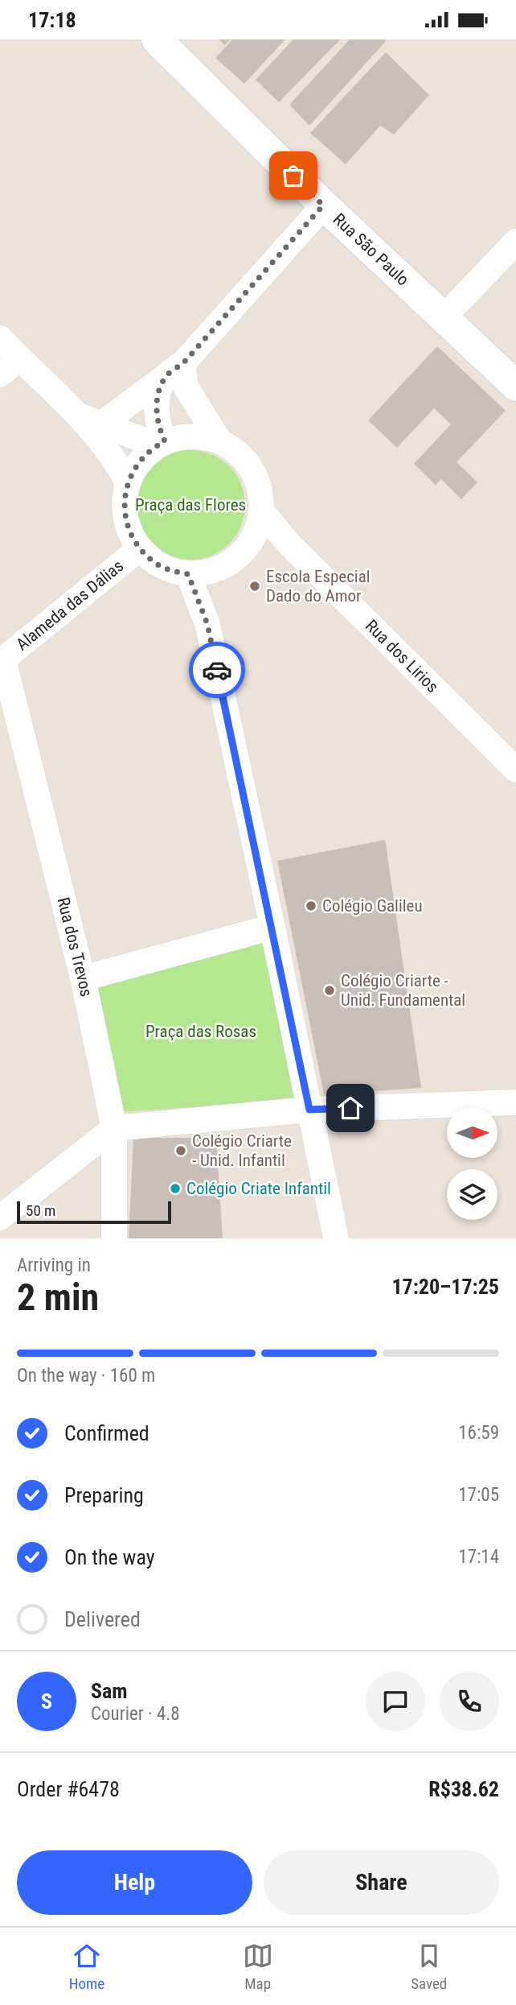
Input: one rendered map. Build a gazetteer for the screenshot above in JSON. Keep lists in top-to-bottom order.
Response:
{
  "streets": {
    "main road": ["Rua São Paulo"],
    "street": ["Alameda das Dálias", "Rua dos Lirios", "Rua dos Trevos"]
  },
  "crossings": [
    ["Alameda das Dálias", "Rua dos Lirios"],
    ["Alameda das Dálias", "Rua dos Trevos"]
  ],
  "parks": ["Praça das Flores", "Praça das Rosas"],
  "places": [
    "Escola Especial Dado do Amor",
    "Colégio Galileu",
    "Colégio Criarte - Unid. Fundamental",
    "Colégio Criarte - Unid. Infantil",
    "Colégio Criate Infantil"
  ],
  "scale_bar": "50 m",
  "north": "right",
  "page": {
    "status": "17:18",
    "scale": "50 m",
    "heading": ["2 min", "Arriving in", "17:20–17:25"],
    "panel": [
      "Sam",
      "Courier · 4.8",
      "Order #6478",
      "R$38.62"
    ],
    "bar": "On the way · 160 m",
    "list": [
      ["Confirmed", "16:59"],
      ["Preparing", "17:05"],
      ["On the way", "17:14"],
      "Delivered"
    ],
    "round": "S",
    "buttons": ["Help", "Share"],
    "tabs": ["Home", "Map", "Saved"]
  }
}
